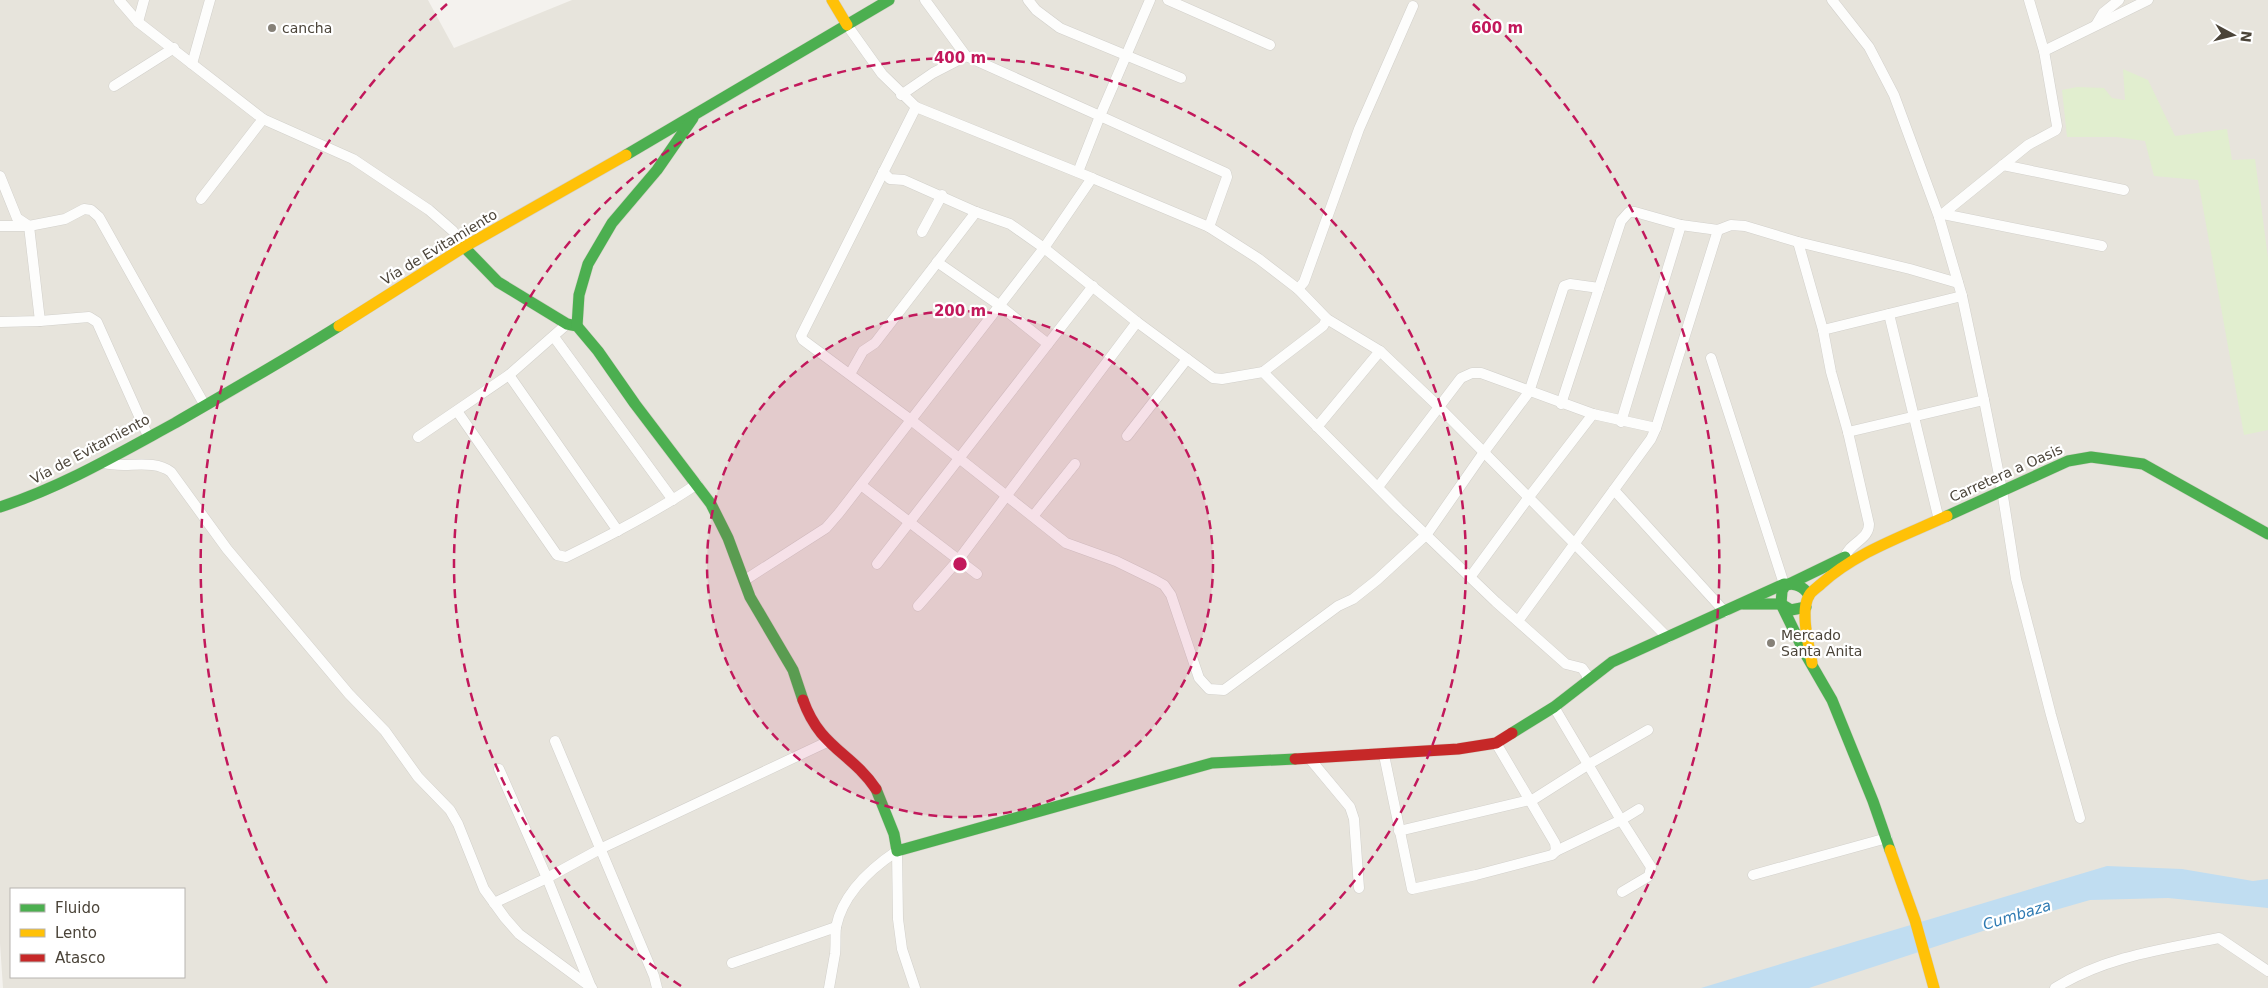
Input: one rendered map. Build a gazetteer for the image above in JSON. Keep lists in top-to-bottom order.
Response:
{
  "streets": {
    "main road": ["Vía de Evitamiento", "Carretera a Oasis"]
  },
  "water": ["Cumbaza"],
  "places": ["cancha", "Mercado Santa Anita"],
  "legend": ["Fluido", "Lento", "Atasco"],
  "north": "right",
  "rings": ["600 m", "400 m", "200 m"]
}
